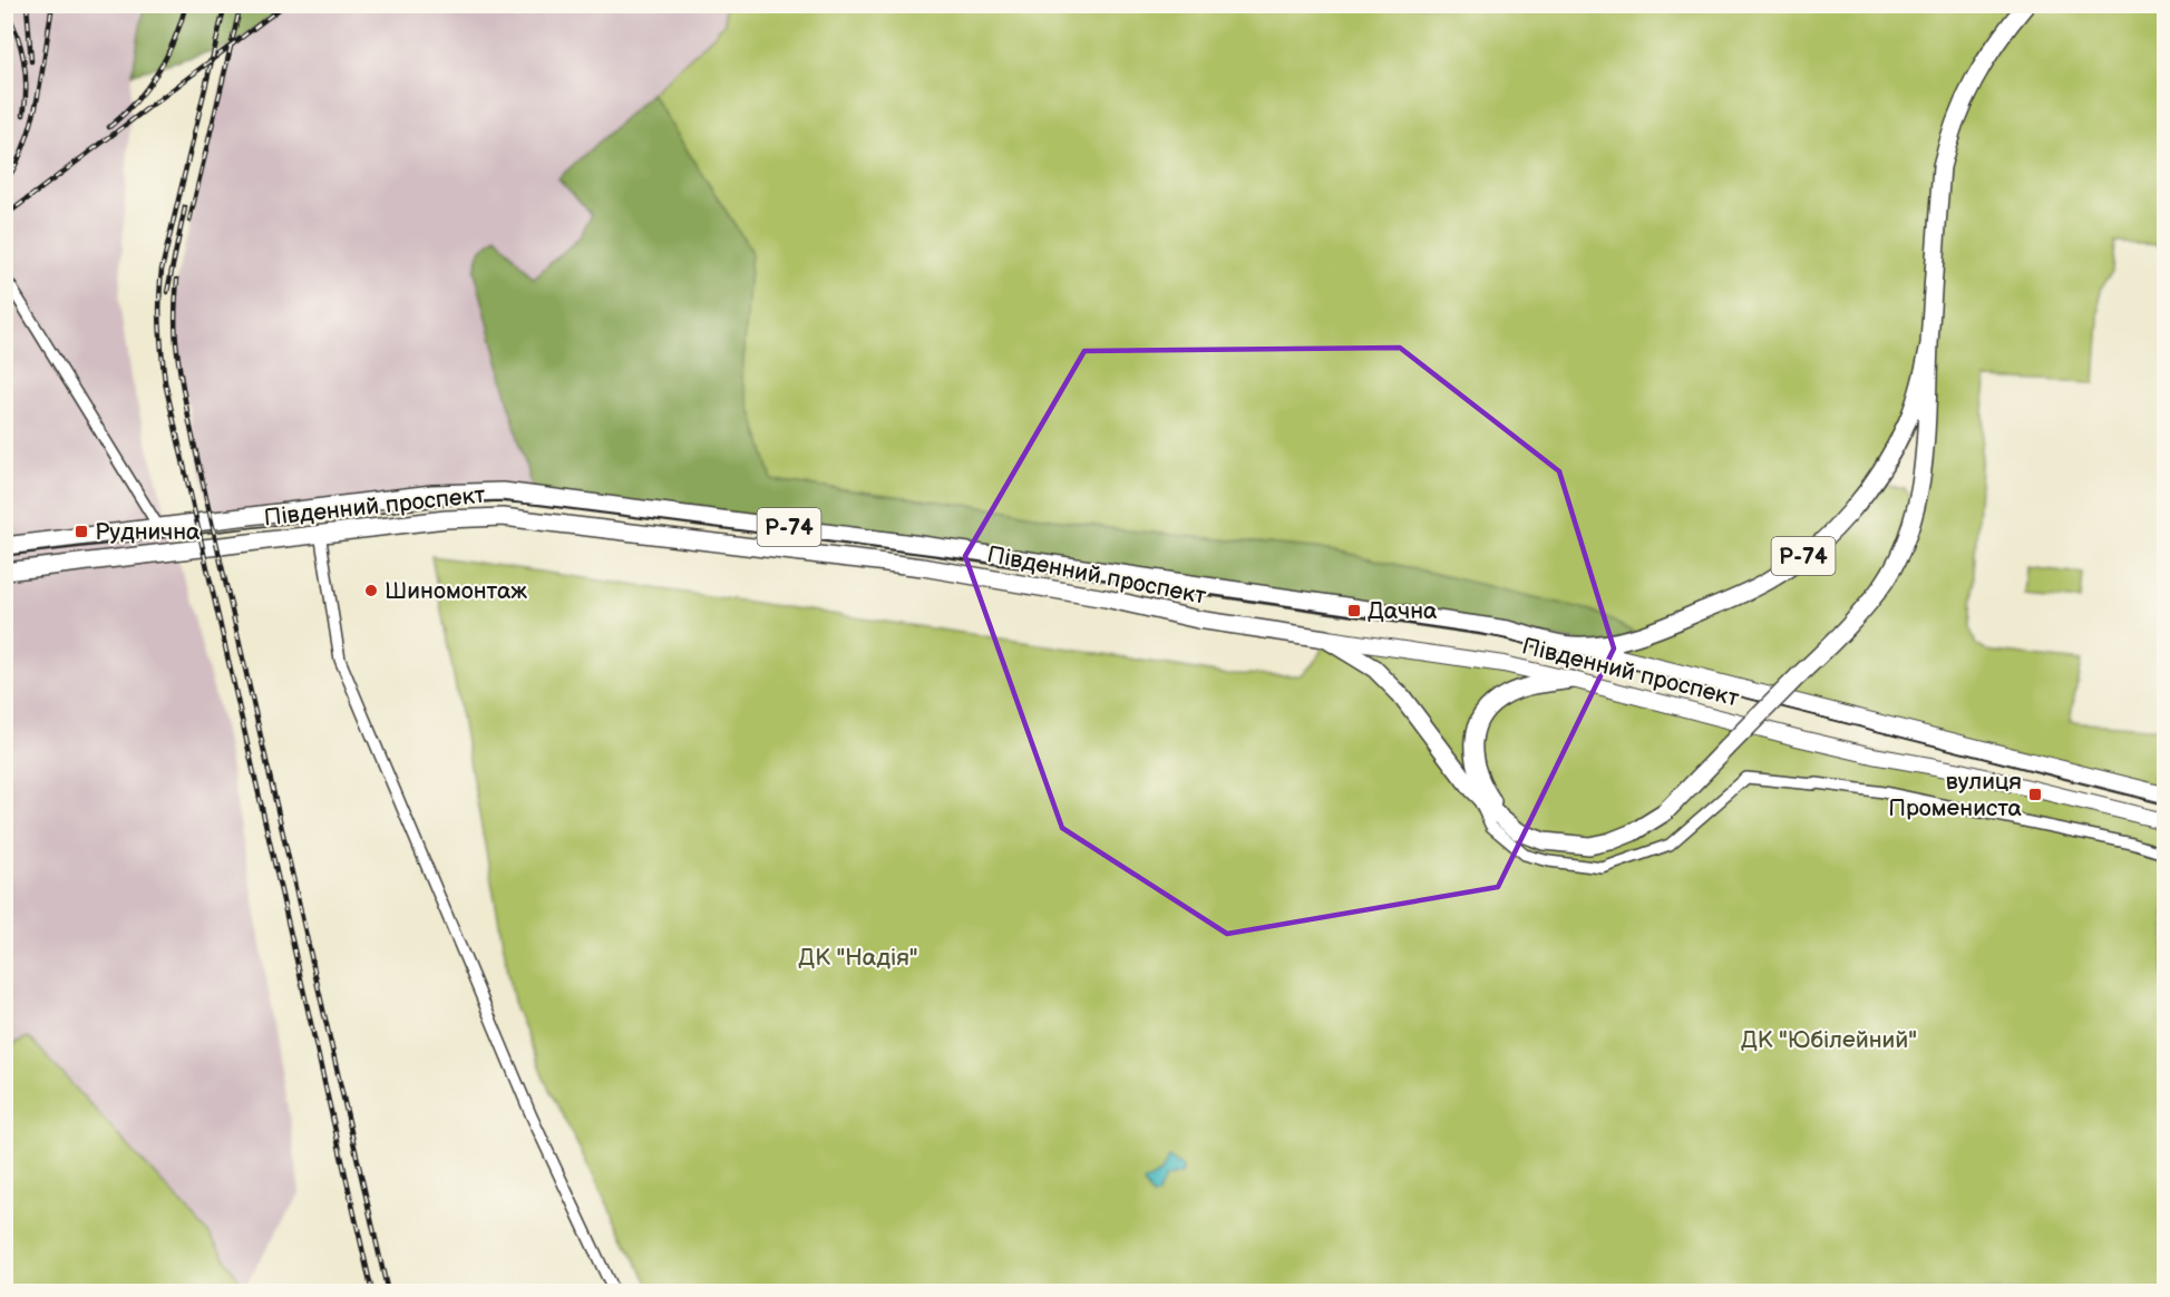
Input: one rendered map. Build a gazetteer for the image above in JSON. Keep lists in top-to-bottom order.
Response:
{
  "streets": {
    "main road": ["Південний проспект", "Р-74"]
  },
  "crossings": [
    ["Південний проспект", "Р-74"]
  ],
  "parks": ["ДК \"Надія\"", "ДК \"Юбілейний\""],
  "places": {
    "transit": ["Руднична", "Дачна", "вулиця Промениста"],
    "other": ["Шиномонтаж"]
  }
}
